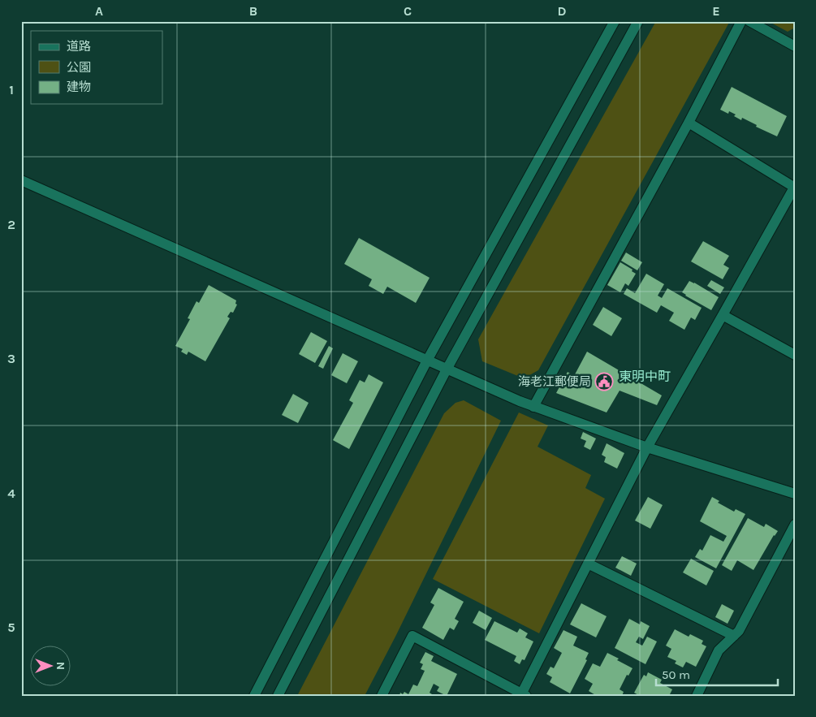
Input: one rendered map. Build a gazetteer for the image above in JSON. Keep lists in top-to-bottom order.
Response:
{
  "districts": ["東明中町"],
  "places": {
    "public building": ["海老江郵便局"]
  },
  "legend": ["道路", "公園", "建物"],
  "scale_bar": "50 m",
  "north": "right",
  "grid": {
    "columns": [
      "A",
      "B",
      "C",
      "D",
      "E"
    ],
    "rows": [
      "1",
      "2",
      "3",
      "4",
      "5"
    ]
  }
}
